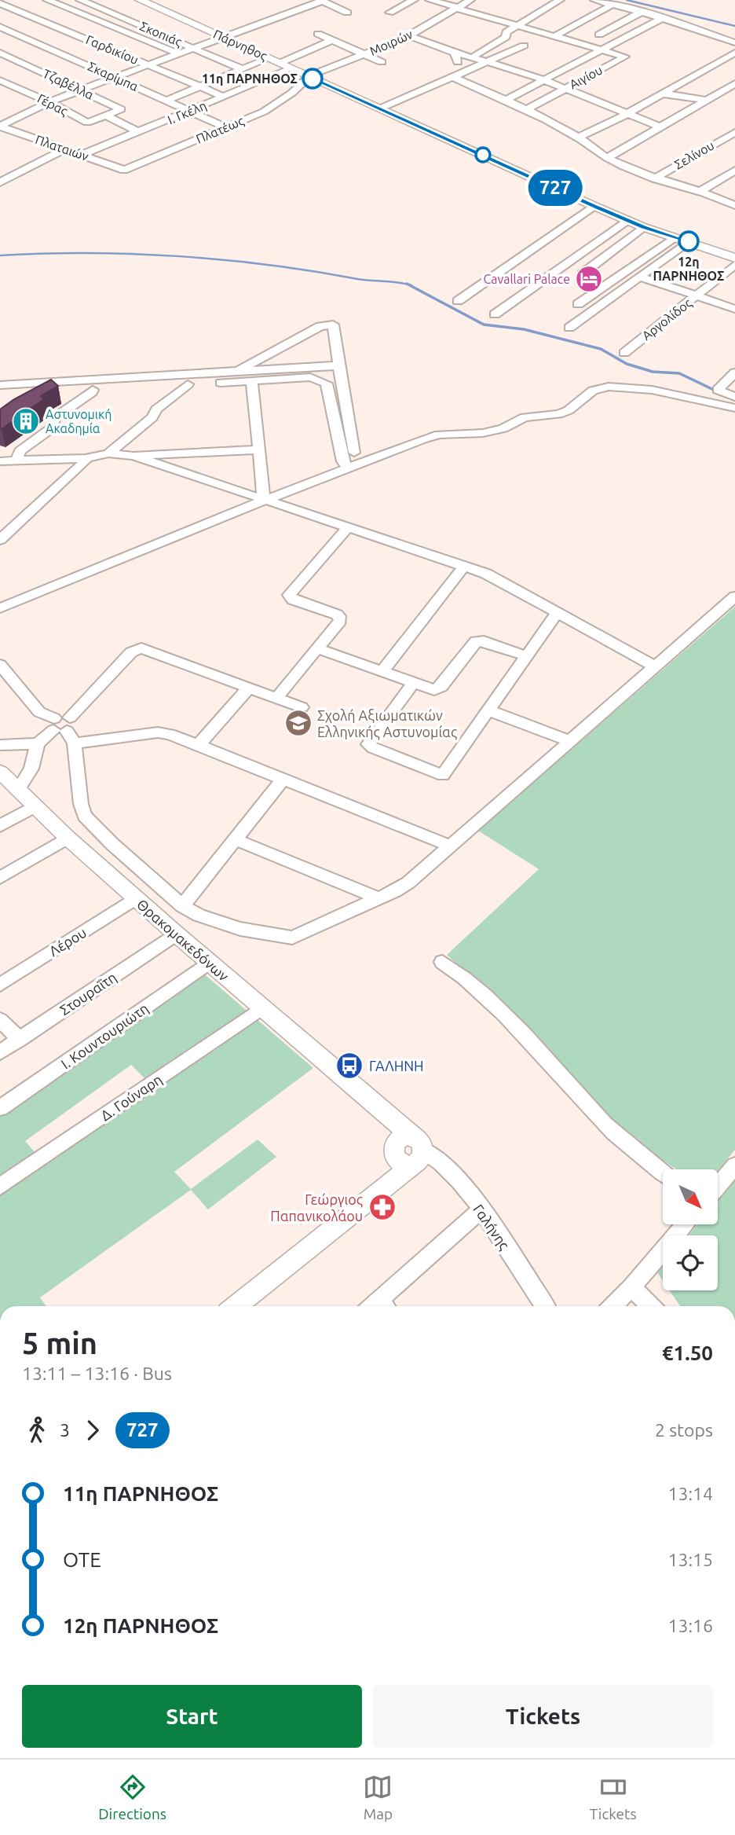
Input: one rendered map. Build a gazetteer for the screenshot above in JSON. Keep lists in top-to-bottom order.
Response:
{
  "streets": {
    "main road": ["Πάρνηθος", "Θρακομακεδόνων"],
    "street": [
      "Σκοπιάς",
      "Μοιρών",
      "Γαρδικίου",
      "Σκαρίμπα",
      "Αιγίου",
      "Τζαβέλλα",
      "Γέρας",
      "Ι. Γκέλη",
      "Πλατέως",
      "Πλαταιών",
      "Σελίνου",
      "Αργολίδος",
      "Λέρου",
      "Στουραΐτη",
      "Ι. Κουντουριώτη",
      "Δ. Γούναρη",
      "Γαλήνης"
    ]
  },
  "crossings": [
    ["Μοιρών", "Πάρνηθος"],
    ["Μοιρών", "Πλατέως"],
    ["Πάρνηθος", "Ι. Γκέλη"],
    ["Πάρνηθος", "Πλατέως"],
    ["Γαρδικίου", "Ι. Γκέλη"],
    ["Σκαρίμπα", "Ι. Γκέλη"],
    ["Σκαρίμπα", "Πλατέως"],
    ["Τζαβέλλα", "Γέρας"],
    ["Ι. Γκέλη", "Πλαταιών"],
    ["Πλατέως", "Πλαταιών"],
    ["Θρακομακεδόνων", "Λέρου"],
    ["Θρακομακεδόνων", "Στουραΐτη"],
    ["Θρακομακεδόνων", "Ι. Κουντουριώτη"],
    ["Θρακομακεδόνων", "Δ. Γούναρη"],
    ["Θρακομακεδόνων", "Γαλήνης"]
  ],
  "places": {
    "other": ["11η ΠΑΡΝΗΘΟΣ", "12η ΠΑΡΝΗΘΟΣ"],
    "hotel": ["Cavallari Palace"],
    "building": ["Αστυνομική Ακαδημία"],
    "school or university": ["Σχολή Αξιωματικών Ελληνικής Αστυνομίας"],
    "bus stop": ["ΓΑΛΗΝΗ"],
    "pharmacy": ["Γεώργιος Παπανικολάου"]
  },
  "lines": ["bus line 727"],
  "north": "bottom right",
  "page": {
    "on_map": "727",
    "heading": ["5 min", "13:11 – 13:16 · Bus", "€1.50"],
    "legs": ["3", "727", "2 stops"],
    "list": [
      {
        "name": "11η ΠΑΡΝΗΘΟΣ",
        "value": "13:14"
      },
      {
        "name": "ΟΤΕ",
        "value": "13:15"
      },
      {
        "name": "12η ΠΑΡΝΗΘΟΣ",
        "value": "13:16"
      }
    ],
    "buttons": ["Start", "Tickets"],
    "tabs": ["Directions", "Map", "Tickets"]
  }
}
